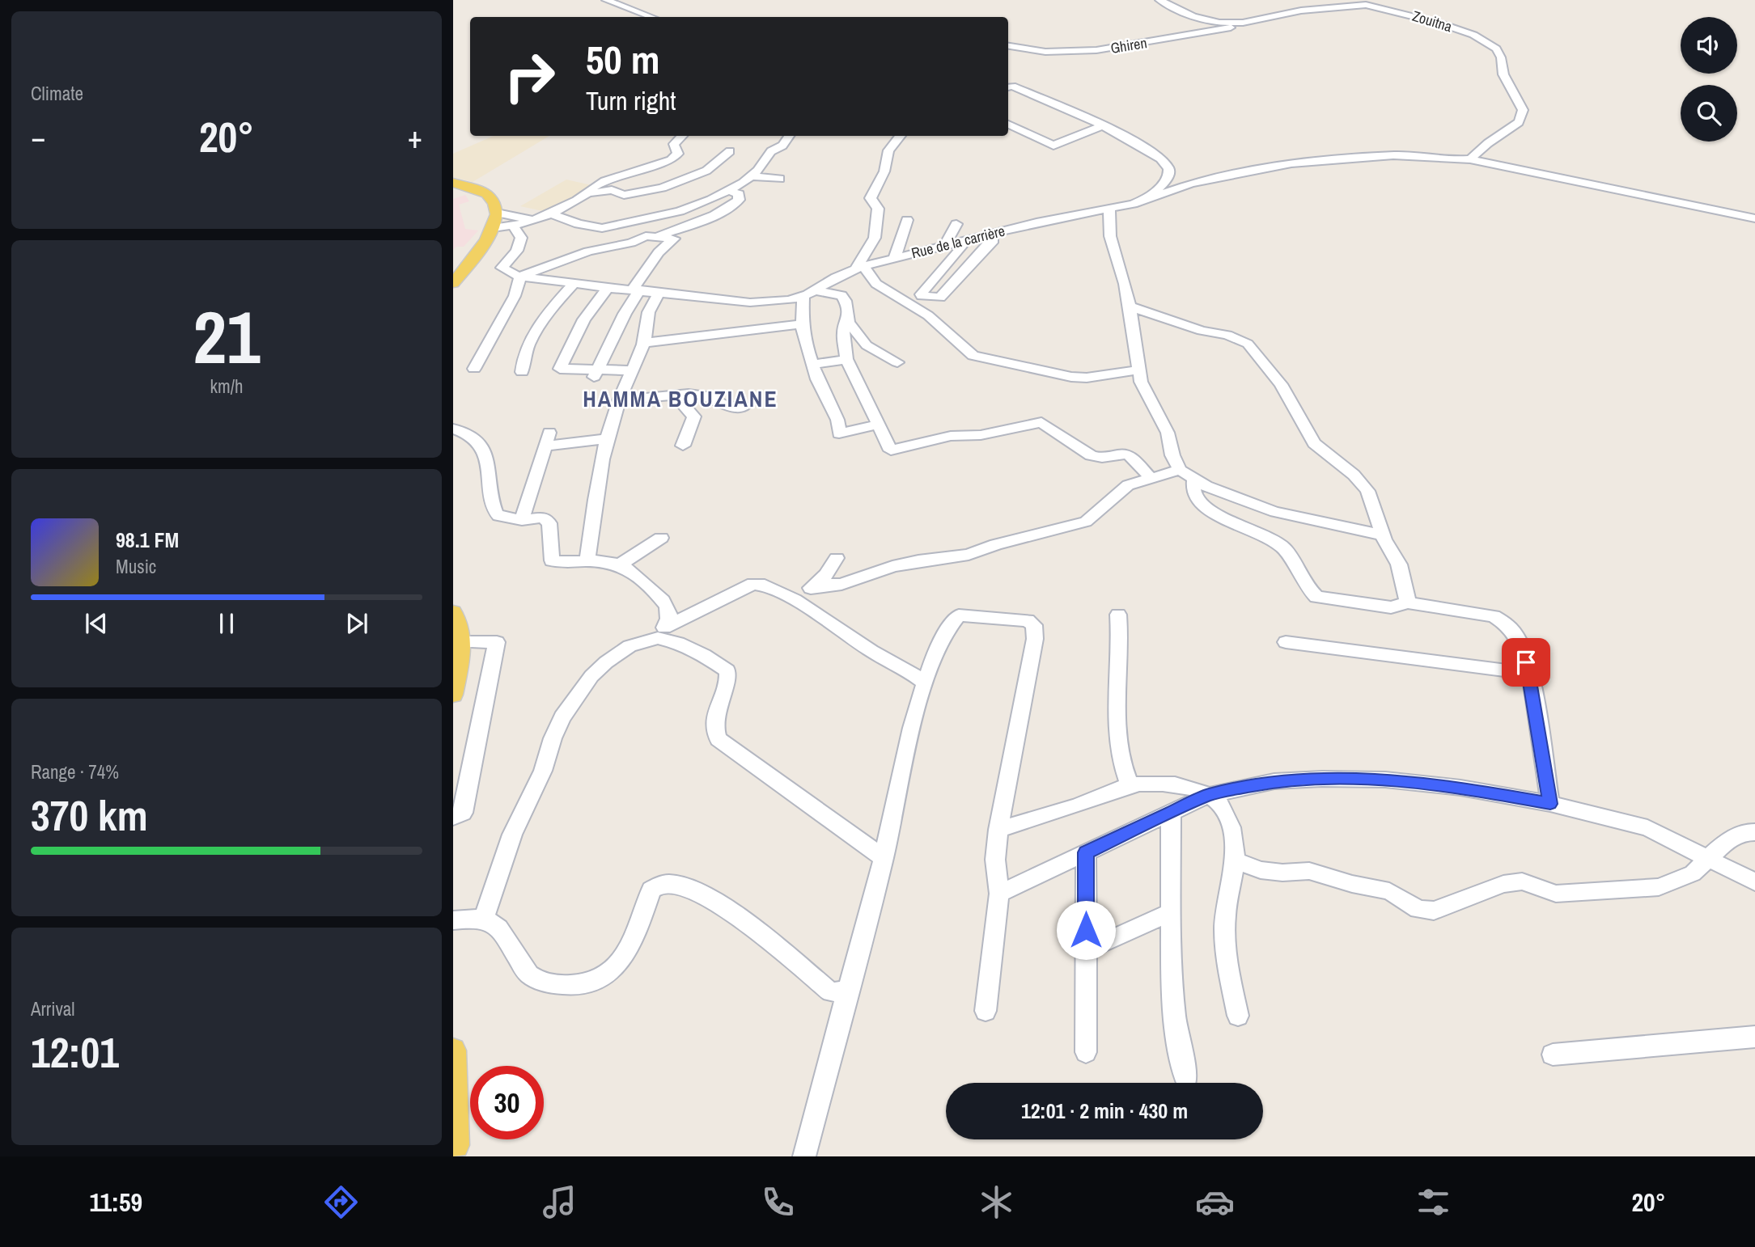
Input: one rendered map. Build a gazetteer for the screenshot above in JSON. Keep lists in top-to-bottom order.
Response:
{
  "streets": {
    "street": ["Zouitna", "Ghiren", "Rue de la carrière"]
  },
  "crossings": [
    ["Zouitna", "Ghiren"],
    ["Zouitna", "Rue de la carrière"]
  ],
  "districts": ["HAMMA BOUZIANE"],
  "page": {
    "tile": [
      "Climate",
      ["21", "km/h"],
      ["Range · 74%", "370 km"],
      ["Arrival", "12:01"]
    ],
    "turn": ["50 m", "Turn right"],
    "heat": ["−", "20°", "+"],
    "song": ["98.1 FM", "Music"],
    "limit": "30",
    "trip": "12:01 · 2 min · 430 m",
    "tabs": ["11:59", "20°"]
  }
}
